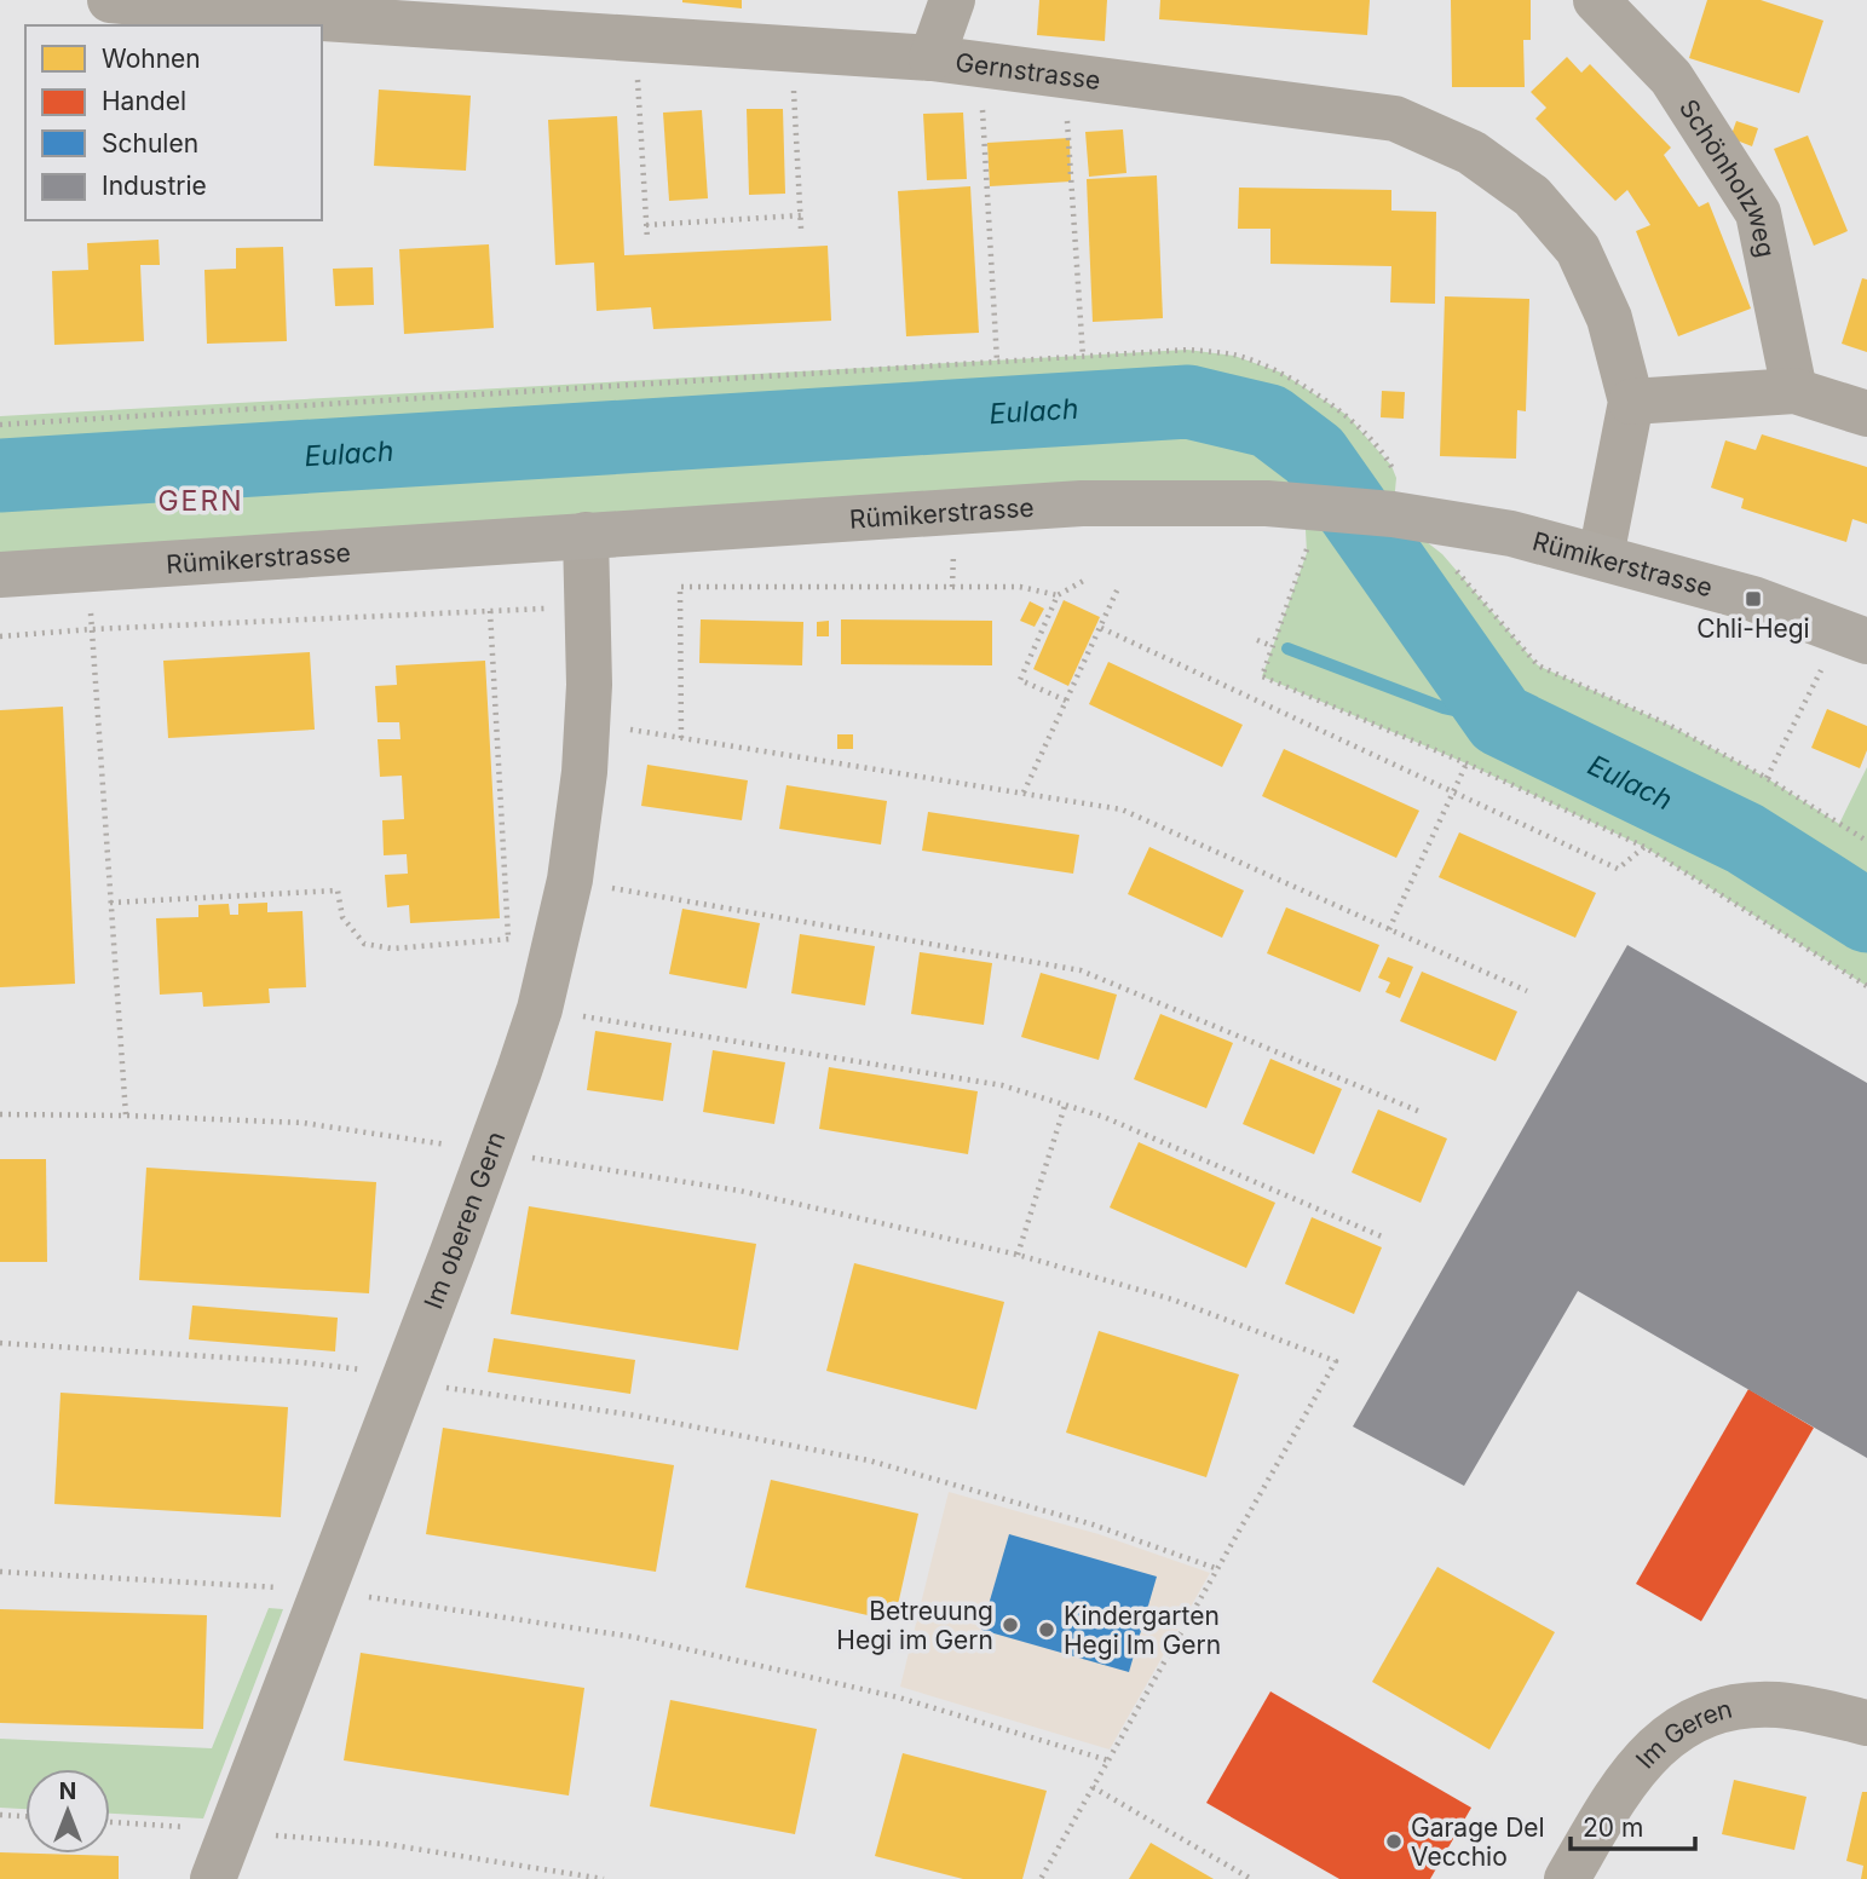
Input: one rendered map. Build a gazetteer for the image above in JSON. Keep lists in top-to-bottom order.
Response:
{
  "streets": {
    "main road": ["Rümikerstrasse"],
    "street": [
      "Gernstrasse",
      "Schönholzweg",
      "Im oberen Gern",
      "Im Geren"
    ]
  },
  "crossings": [
    ["Gernstrasse", "Rümikerstrasse"],
    ["Rümikerstrasse", "Im oberen Gern"]
  ],
  "districts": ["GERN"],
  "water": ["Eulach"],
  "places": {
    "transit": ["Chli-Hegi"],
    "other": ["Betreuung Hegi im Gern", "Kindergarten Hegi Im Gern", "Garage Del Vecchio"]
  },
  "legend": [
    "Wohnen",
    "Handel",
    "Schulen",
    "Industrie"
  ],
  "scale_bar": "20 m",
  "north": "top"
}
